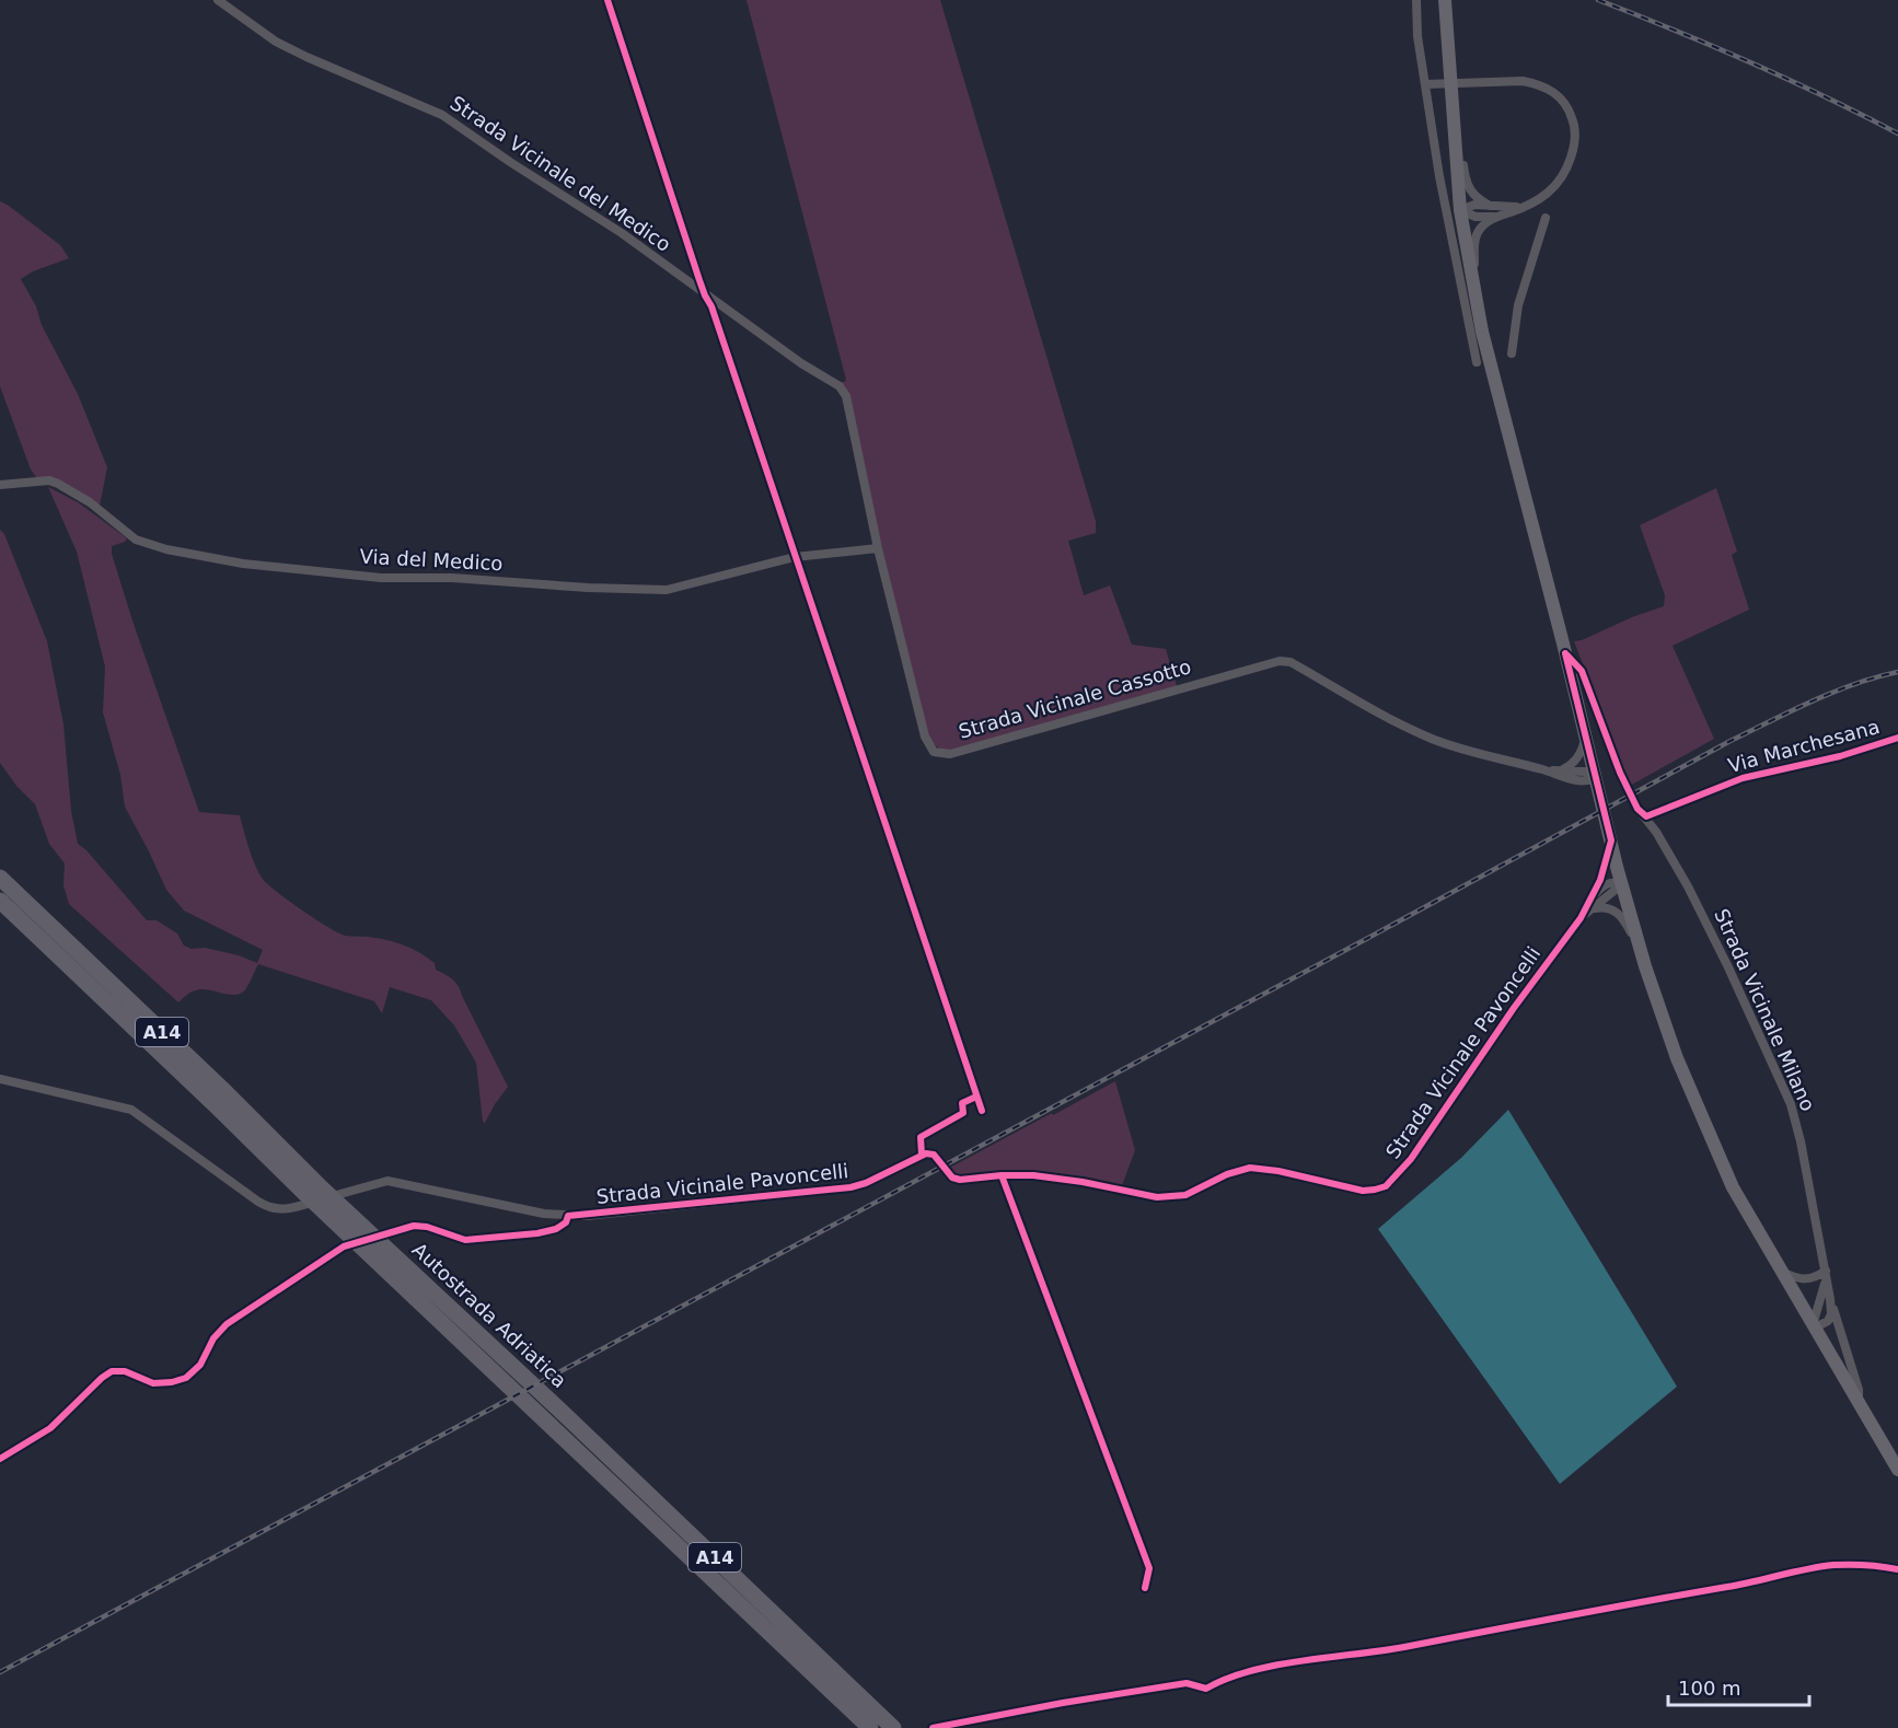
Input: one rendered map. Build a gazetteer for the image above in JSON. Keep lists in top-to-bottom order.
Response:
{
  "streets": {
    "highway": ["A14", "Autostrada Adriatica"],
    "street": [
      "Strada Vicinale del Medico",
      "Via del Medico",
      "Strada Vicinale Cassotto",
      "Via Marchesana",
      "Strada Vicinale Milano",
      "Strada Vicinale Pavoncelli"
    ]
  },
  "crossings": [
    ["Strada Vicinale del Medico", "Strada Vicinale Cassotto"],
    ["Via del Medico", "Strada Vicinale Cassotto"],
    ["Via Marchesana", "Strada Vicinale Milano"]
  ],
  "scale_bar": "100 m"
}
